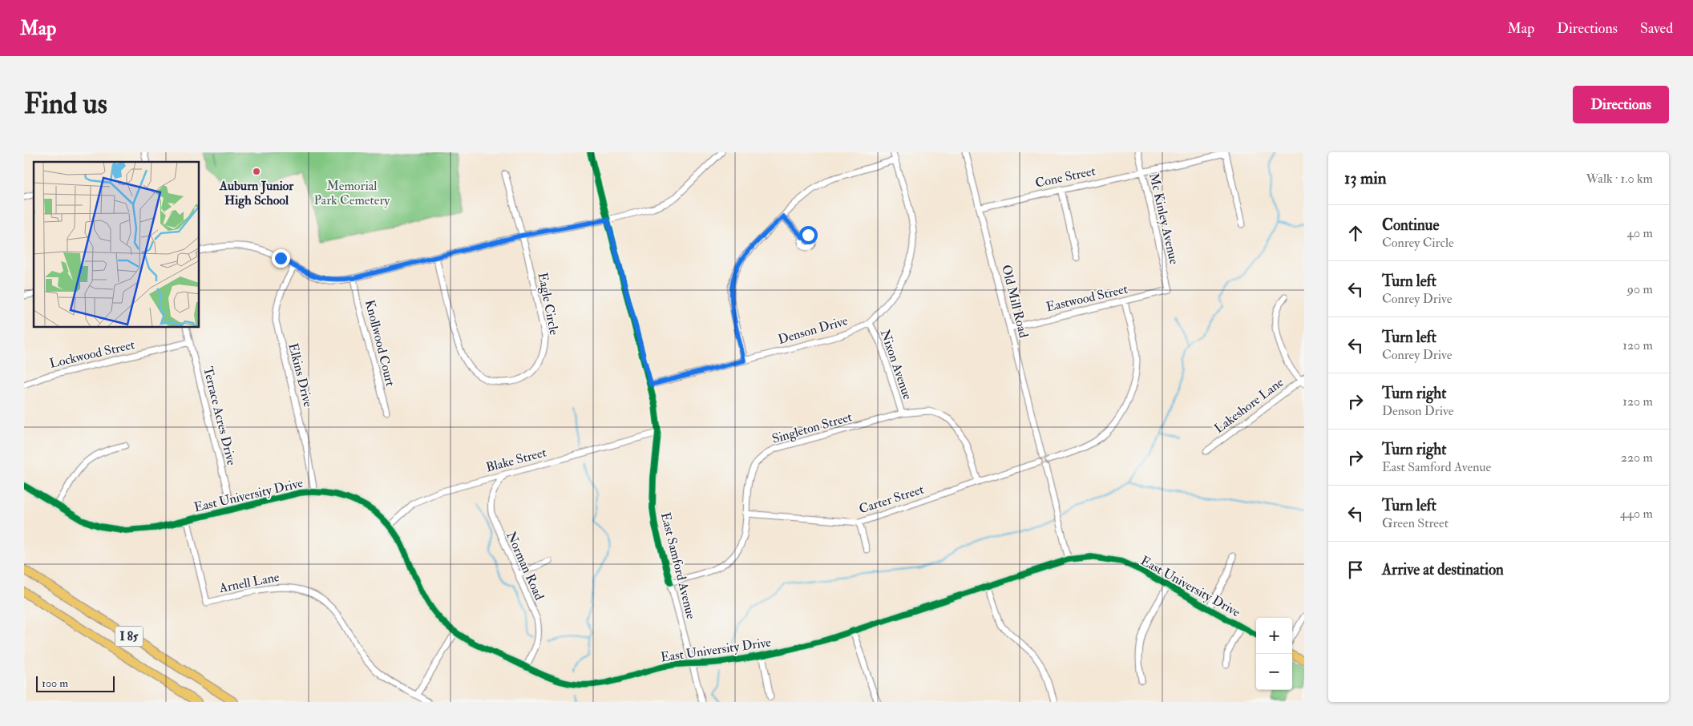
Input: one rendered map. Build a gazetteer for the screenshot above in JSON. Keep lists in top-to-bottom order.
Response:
{
  "streets": {
    "highway": ["I 85"],
    "main road": ["East University Drive"],
    "street": [
      "Cone Street",
      "Mc Kinley Avenue",
      "Eastwood Street",
      "Old Mill Road",
      "Eagle Circle",
      "Denson Drive",
      "Knollwood Court",
      "Lockwood Street",
      "Nixon Avenue",
      "Elkins Drive",
      "Lakeshore Lane",
      "Terrace Acres Drive",
      "Singleton Street",
      "Blake Street",
      "Carter Street",
      "Norman Road",
      "East Samford Avenue",
      "Arnell Lane"
    ]
  },
  "crossings": [
    ["Cone Street", "Mc Kinley Avenue"],
    ["Cone Street", "Old Mill Road"],
    ["Mc Kinley Avenue", "Eastwood Street"],
    ["Eastwood Street", "Old Mill Road"],
    ["Old Mill Road", "Carter Street"],
    ["Denson Drive", "Nixon Avenue"],
    ["Denson Drive", "East Samford Avenue"],
    ["Lockwood Street", "Terrace Acres Drive"],
    ["Nixon Avenue", "Singleton Street"],
    ["Elkins Drive", "East University Drive"],
    ["Terrace Acres Drive", "East University Drive"],
    ["Singleton Street", "Carter Street"],
    ["Singleton Street", "East Samford Avenue"],
    ["Blake Street", "East University Drive"],
    ["Blake Street", "Norman Road"],
    ["Blake Street", "East Samford Avenue"],
    ["East University Drive", "Norman Road"],
    ["East University Drive", "East Samford Avenue"],
    ["East University Drive", "Arnell Lane"]
  ],
  "parks": ["Memorial Park Cemetery"],
  "places": ["Auburn Junior High School"],
  "scale_bar": "100 m",
  "page": {
    "header": "Map",
    "nav": ["Map", "Directions", "Saved"],
    "buttons": "Directions",
    "title": "Find us",
    "heading": ["13 min", "Walk · 1.0 km"],
    "list": [
      ["Continue", "Conrey Circle", "40 m"],
      ["Turn left", "Conrey Drive", "90 m"],
      ["Turn left", "Conrey Drive", "120 m"],
      ["Turn right", "Denson Drive", "120 m"],
      ["Turn right", "East Samford Avenue", "220 m"],
      ["Turn left", "Green Street", "440 m"],
      "Arrive at destination"
    ],
    "map_buttons": ["+", "−"],
    "scale": "100 m"
  }
}
